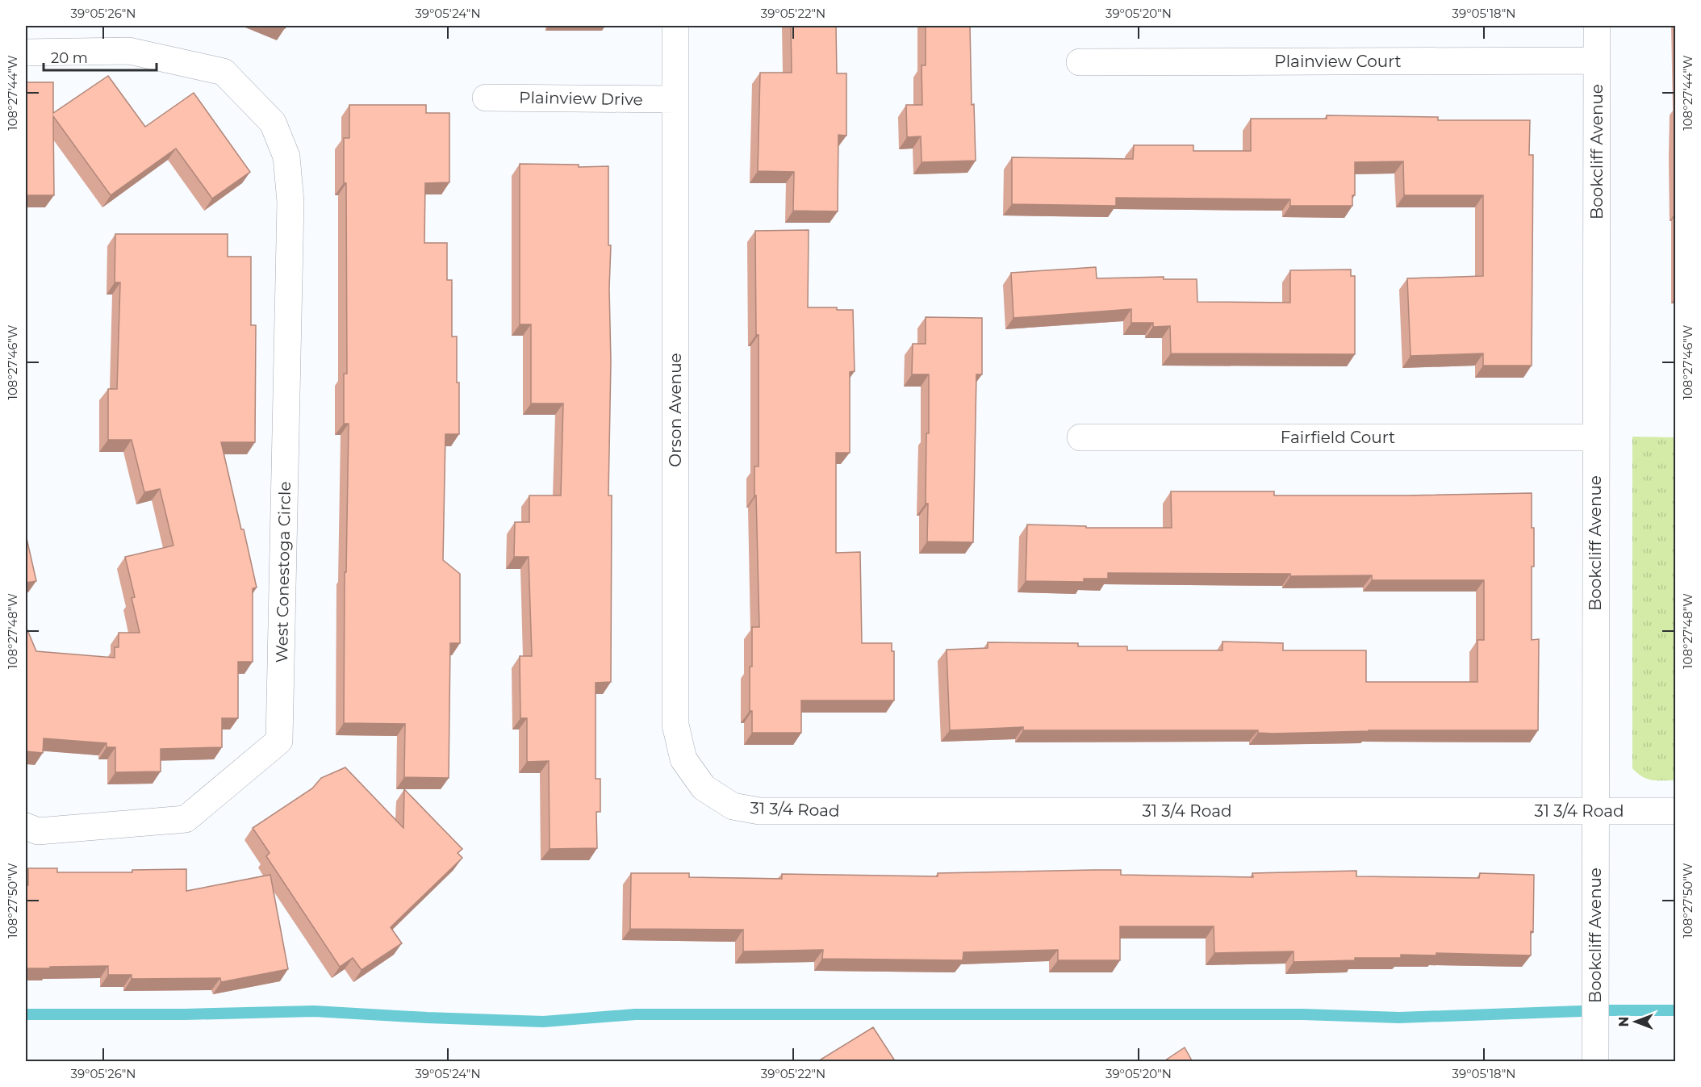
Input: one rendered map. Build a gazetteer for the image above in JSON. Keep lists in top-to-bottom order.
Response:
{
  "streets": {
    "street": [
      "Plainview Court",
      "Plainview Drive",
      "Bookcliff Avenue",
      "Orson Avenue",
      "Fairfield Court",
      "West Conestoga Circle",
      "31 3/4 Road"
    ]
  },
  "crossings": [
    ["Plainview Court", "Bookcliff Avenue"],
    ["Plainview Drive", "Orson Avenue"],
    ["Bookcliff Avenue", "Fairfield Court"],
    ["Bookcliff Avenue", "31 3/4 Road"],
    ["Orson Avenue", "31 3/4 Road"]
  ],
  "scale_bar": "20 m",
  "north": "left",
  "coordinates": [
    "39°05'26\"N",
    "39°05'24\"N",
    "39°05'22\"N",
    "39°05'20\"N",
    "39°05'18\"N",
    "108°27'44\"W",
    "108°27'46\"W",
    "108°27'48\"W",
    "108°27'50\"W"
  ]
}
